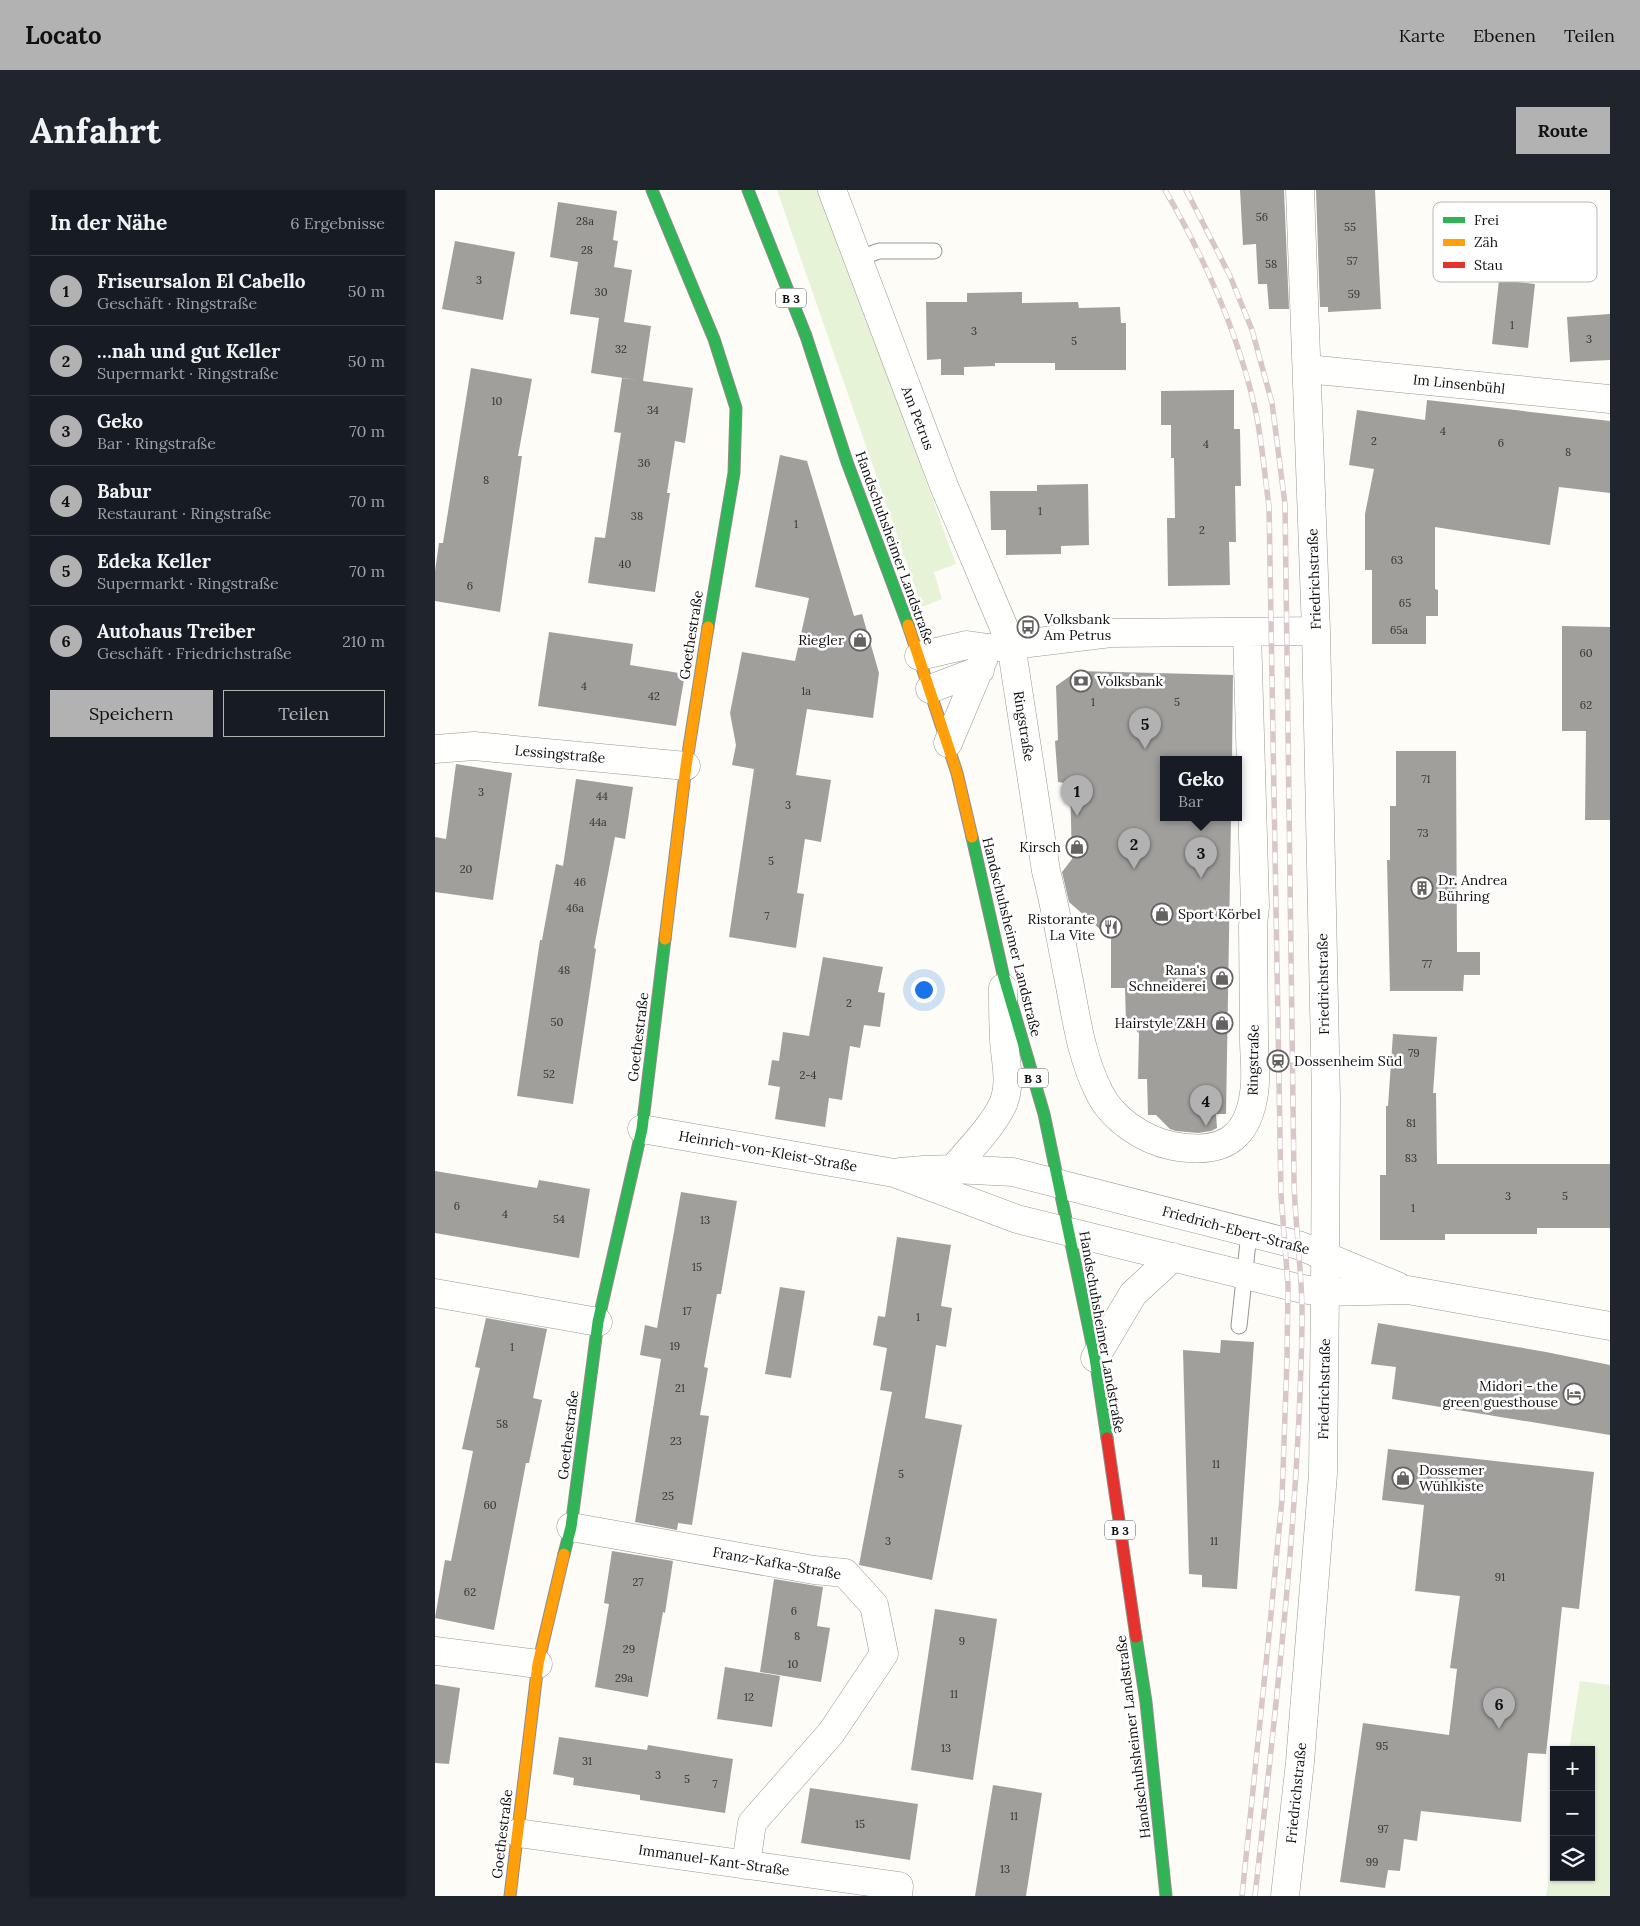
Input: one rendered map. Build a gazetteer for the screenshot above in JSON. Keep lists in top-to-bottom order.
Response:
{
  "streets": {
    "main road": ["B 3", "Handschuhsheimer Landstraße", "Goethestraße"],
    "street": [
      "Im Linsenbühl",
      "Am Petrus",
      "Friedrichstraße",
      "Ringstraße",
      "Lessingstraße",
      "Heinrich-von-Kleist-Straße",
      "Friedrich-Ebert-Straße",
      "Franz-Kafka-Straße",
      "Immanuel-Kant-Straße"
    ]
  },
  "crossings": [
    ["Im Linsenbühl", "Friedrichstraße"],
    ["Am Petrus", "Ringstraße"],
    ["Handschuhsheimer Landstraße", "Heinrich-von-Kleist-Straße"],
    ["Handschuhsheimer Landstraße", "Friedrich-Ebert-Straße"],
    ["Friedrichstraße", "Friedrich-Ebert-Straße"],
    ["Goethestraße", "Lessingstraße"],
    ["Goethestraße", "Heinrich-von-Kleist-Straße"],
    ["Goethestraße", "Franz-Kafka-Straße"],
    ["Goethestraße", "Immanuel-Kant-Straße"],
    ["Heinrich-von-Kleist-Straße", "Friedrich-Ebert-Straße"],
    ["Franz-Kafka-Straße", "Immanuel-Kant-Straße"]
  ],
  "places": {
    "bus stop": ["Volksbank Am Petrus"],
    "shop": [
      "Riegler",
      "Kirsch",
      "Sport Körbel",
      "Rana's Schneiderei",
      "Hairstyle Z&H",
      "Dossemer Wühlkiste"
    ],
    "bank": ["Volksbank"],
    "building": ["Dr. Andrea Bühring"],
    "restaurant": ["Ristorante La Vite"],
    "station": ["Dossenheim Süd"],
    "hotel": ["Midori - the green guesthouse"]
  },
  "house_numbers": [
    "56",
    "28a",
    "55",
    "28",
    "57",
    "58",
    "3",
    "30",
    "59",
    "1",
    "3",
    "3",
    "5",
    "32",
    "10",
    "34",
    "4",
    "2",
    "6",
    "4",
    "8",
    "36",
    "8",
    "1",
    "38",
    "1",
    "2",
    "63",
    "40",
    "6",
    "65",
    "65a",
    "60",
    "4",
    "1a",
    "42",
    "1",
    "5",
    "62",
    "71",
    "3",
    "44",
    "3",
    "44a",
    "73",
    "5",
    "20",
    "46",
    "46a",
    "7",
    "77",
    "48",
    "2",
    "50",
    "79",
    "52",
    "2-4",
    "81",
    "83",
    "3",
    "5",
    "6",
    "1",
    "4",
    "54",
    "13",
    "15",
    "17",
    "1",
    "19",
    "1",
    "21",
    "58",
    "23",
    "11",
    "5",
    "25",
    "60",
    "3",
    "11",
    "91",
    "27",
    "62",
    "6",
    "8",
    "9",
    "29",
    "10",
    "29a",
    "11",
    "12",
    "95",
    "13",
    "31",
    "3",
    "5",
    "7",
    "11",
    "15",
    "97",
    "99",
    "13"
  ],
  "legend": ["Frei", "Zäh", "Stau"],
  "page": {
    "header": "Locato",
    "nav": ["Karte", "Ebenen", "Teilen"],
    "buttons": [
      "Route",
      ["Speichern", "Teilen"]
    ],
    "title": "Anfahrt",
    "heading": ["In der Nähe", "6 Ergebnisse"],
    "list": [
      {
        "mark": "1",
        "name": "Friseursalon El Cabello",
        "note": "Geschäft · Ringstraße",
        "value": "50 m"
      },
      {
        "mark": "2",
        "name": "…nah und gut Keller",
        "note": "Supermarkt · Ringstraße",
        "value": "50 m"
      },
      {
        "mark": "3",
        "name": "Geko",
        "note": "Bar · Ringstraße",
        "value": "70 m"
      },
      {
        "mark": "4",
        "name": "Babur",
        "note": "Restaurant · Ringstraße",
        "value": "70 m"
      },
      {
        "mark": "5",
        "name": "Edeka Keller",
        "note": "Supermarkt · Ringstraße",
        "value": "70 m"
      },
      {
        "mark": "6",
        "name": "Autohaus Treiber",
        "note": "Geschäft · Friedrichstraße",
        "value": "210 m"
      }
    ],
    "pins": [
      "5",
      "1",
      "2",
      "3",
      "4",
      "6"
    ],
    "popup": ["Geko", "Bar"],
    "map_buttons": ["+", "−"]
  }
}
